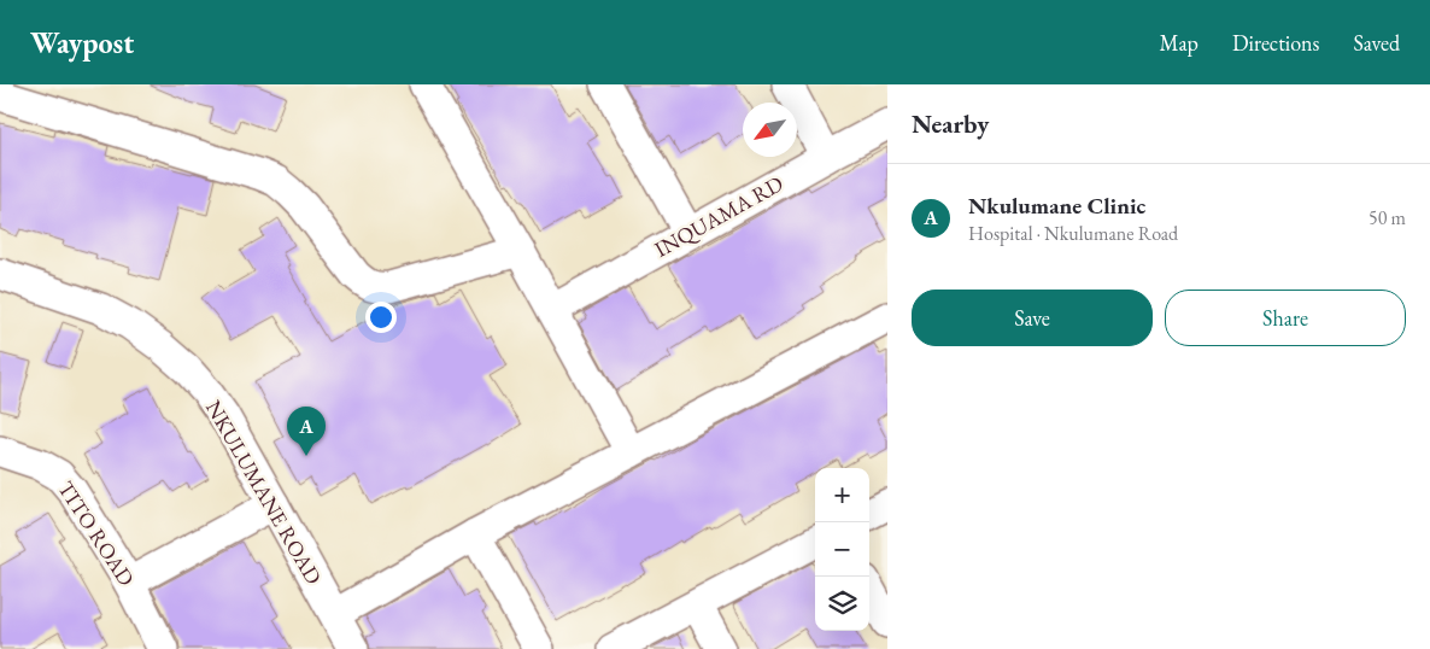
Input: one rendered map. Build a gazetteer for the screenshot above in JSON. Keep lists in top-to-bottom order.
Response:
{
  "streets": {
    "street": ["INQUAMA RD", "NKULUMANE ROAD", "TITO ROAD"]
  },
  "north": "bottom left",
  "page": {
    "header": "Waypost",
    "nav": ["Map", "Directions", "Saved"],
    "heading": "Nearby",
    "list": [
      {
        "mark": "A",
        "name": "Nkulumane Clinic",
        "note": "Hospital · Nkulumane Road",
        "value": "50 m"
      }
    ],
    "buttons": ["Save", "Share"],
    "pins": "A",
    "map_buttons": ["+", "−"]
  }
}
